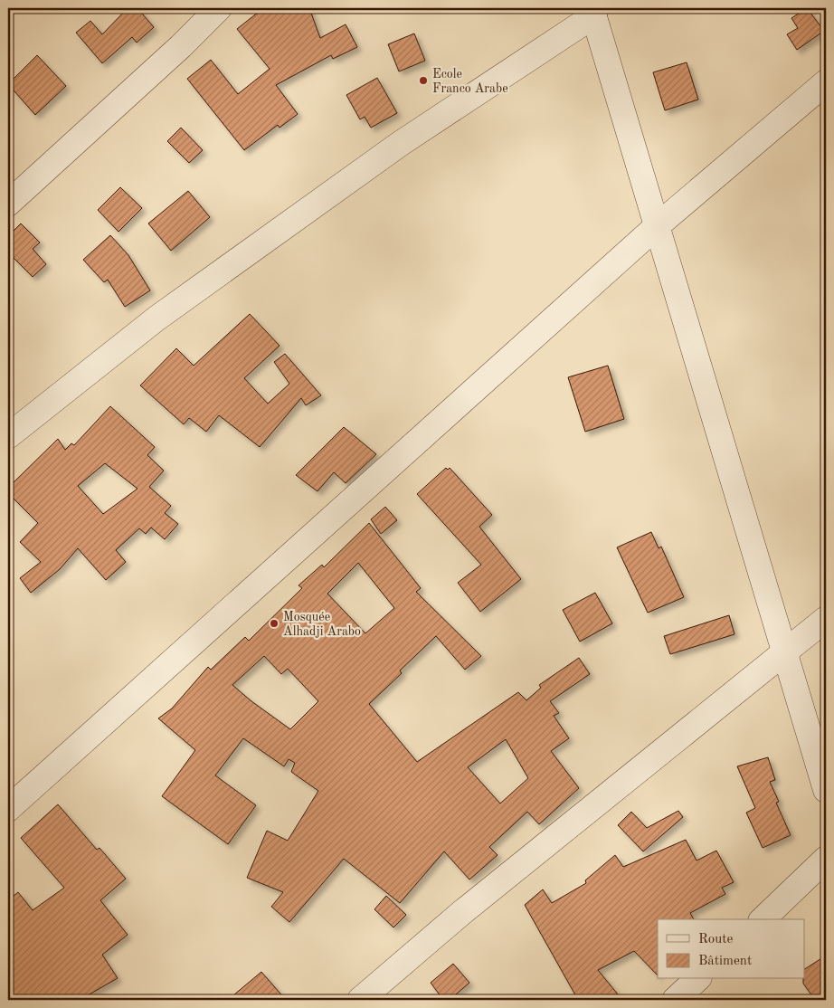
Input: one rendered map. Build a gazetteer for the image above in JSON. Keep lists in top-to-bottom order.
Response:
{
  "places": ["Ecole Franco Arabe", "Mosquée Alhadji Arabo"],
  "legend": ["Route", "Bâtiment"]
}
